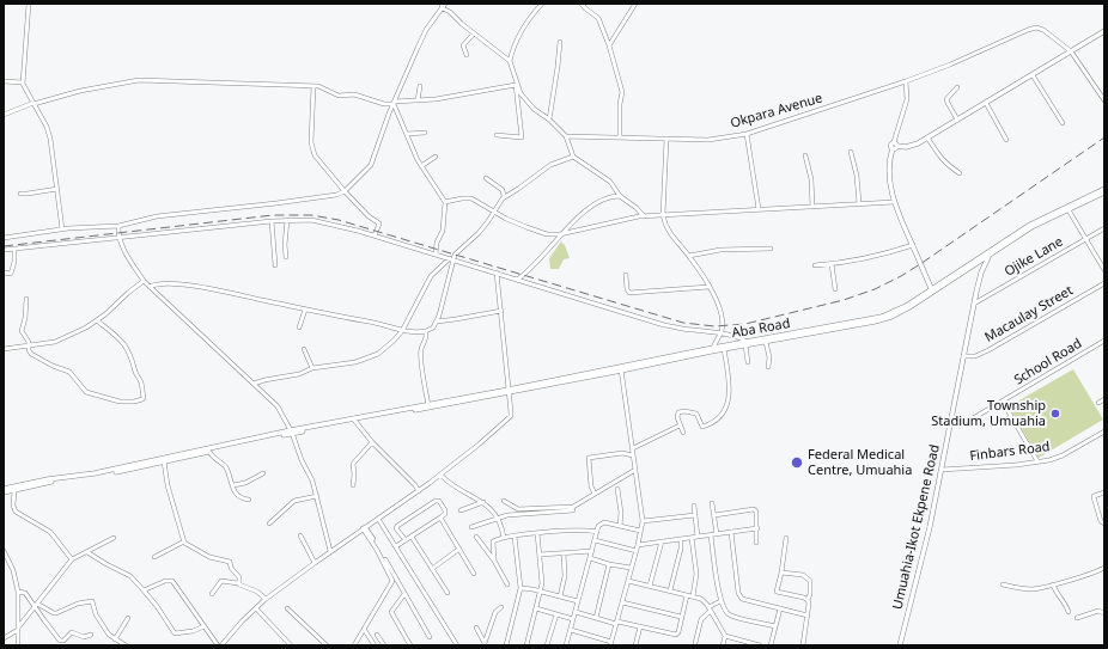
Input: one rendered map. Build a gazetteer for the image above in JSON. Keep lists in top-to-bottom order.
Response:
{
  "streets": {
    "main road": ["Aba Road", "Umuahia-Ikot Ekpene Road"],
    "street": [
      "Okpara Avenue",
      "Ojike Lane",
      "Macaulay Street",
      "School Road",
      "Finbars Road"
    ]
  },
  "crossings": [
    ["Ojike Lane", "Umuahia-Ikot Ekpene Road"],
    ["Macaulay Street", "Umuahia-Ikot Ekpene Road"],
    ["Aba Road", "Umuahia-Ikot Ekpene Road"],
    ["School Road", "Umuahia-Ikot Ekpene Road"],
    ["Finbars Road", "Umuahia-Ikot Ekpene Road"]
  ],
  "places": ["Township Stadium, Umuahia", "Federal Medical Centre, Umuahia"]
}
